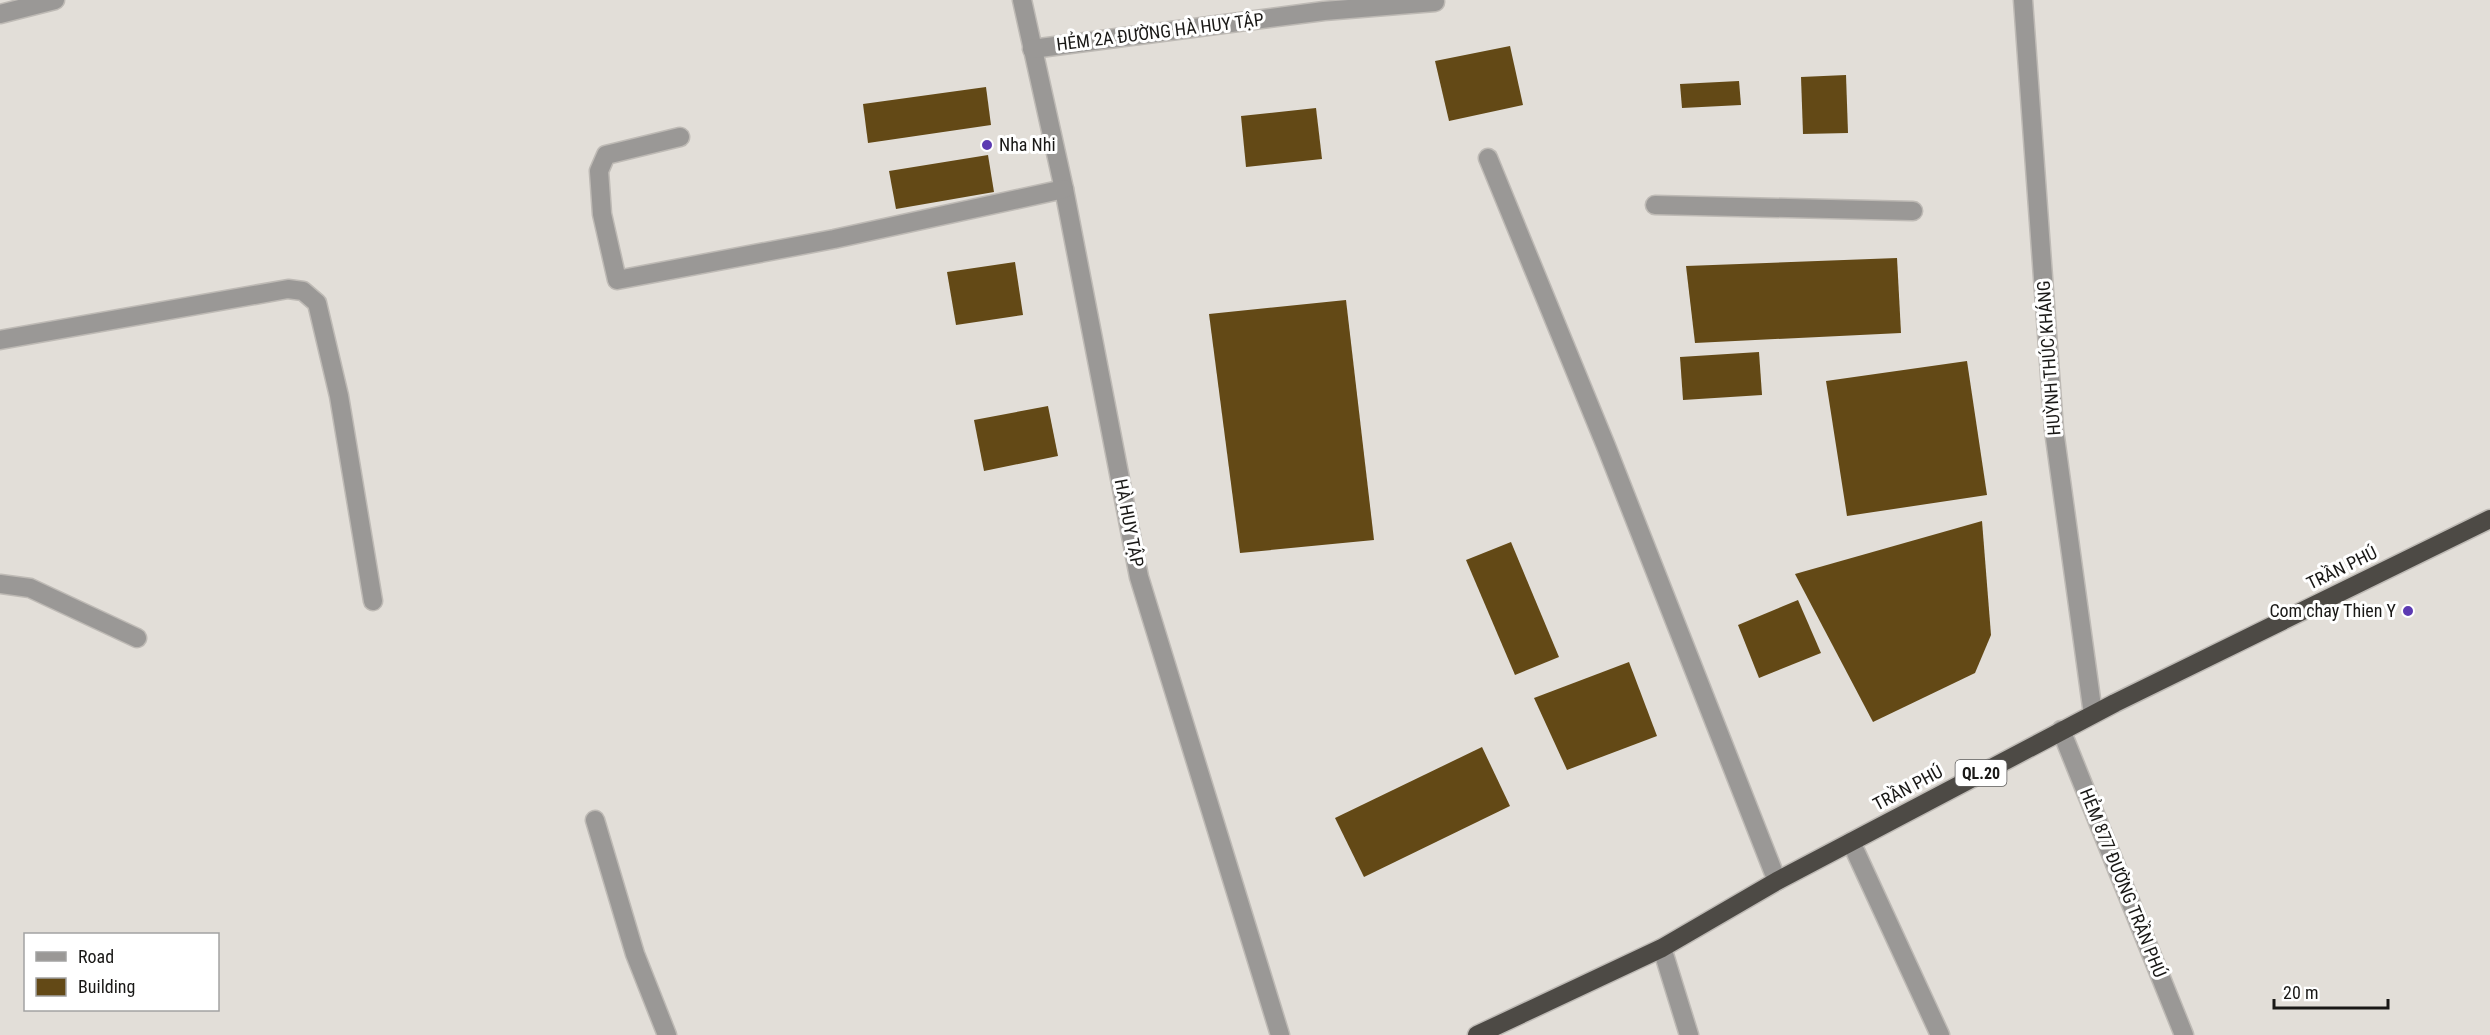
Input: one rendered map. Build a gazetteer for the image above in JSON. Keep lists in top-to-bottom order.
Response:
{
  "streets": {
    "highway": ["TRẦN PHÚ", "QL.20"],
    "street": [
      "HẺM 2A ĐƯỜNG HÀ HUY TẬP",
      "HUỲNH THÚC KHÁNG",
      "HÀ HUY TẬP",
      "HẺM 877 ĐƯỜNG TRẦN PHÚ"
    ]
  },
  "crossings": [
    ["HẺM 2A ĐƯỜNG HÀ HUY TẬP", "HÀ HUY TẬP"],
    ["HUỲNH THÚC KHÁNG", "TRẦN PHÚ"],
    ["TRẦN PHÚ", "HẺM 877 ĐƯỜNG TRẦN PHÚ"]
  ],
  "places": ["Nha Nhi", "Com chay Thien Y"],
  "legend": ["Road", "Building"],
  "scale_bar": "20 m"
}
